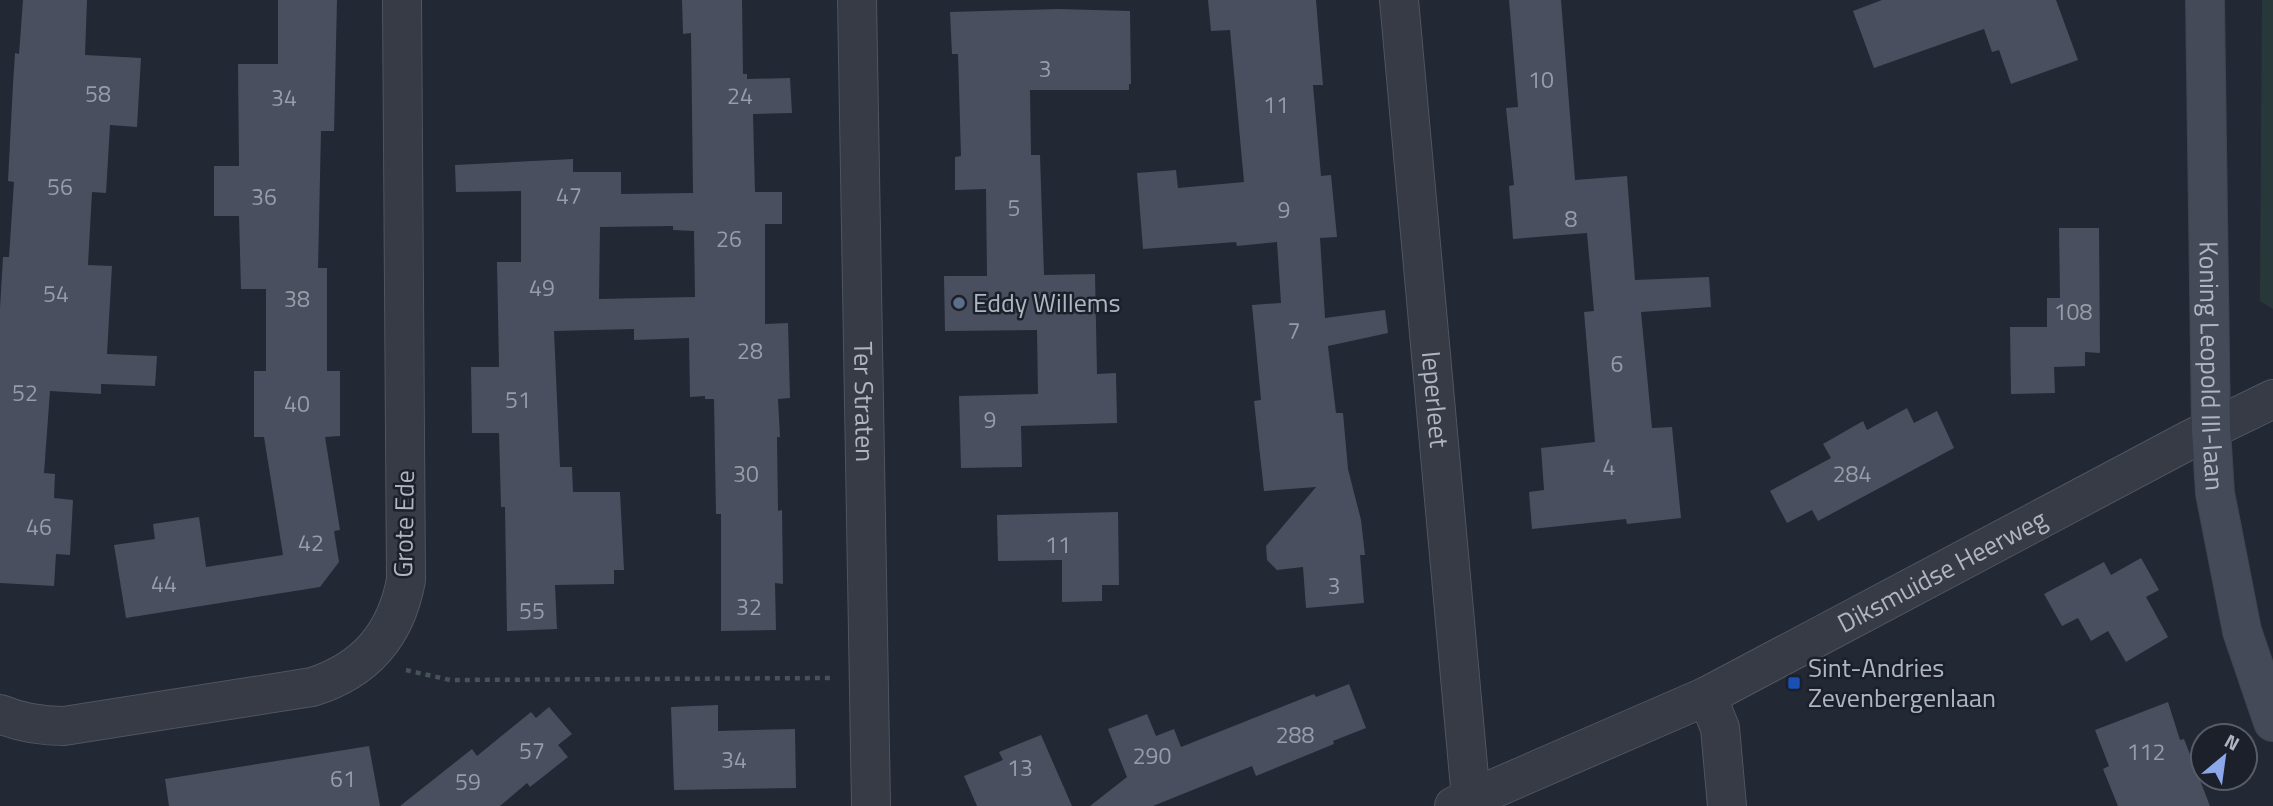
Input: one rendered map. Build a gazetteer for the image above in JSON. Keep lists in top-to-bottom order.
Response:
{
  "streets": {
    "street": [
      "Koning Leopold III-laan",
      "Ieperleet",
      "Ter Straten",
      "Grote Ede",
      "Diksmuidse Heerweg"
    ]
  },
  "crossings": [
    ["Koning Leopold III-laan", "Diksmuidse Heerweg"],
    ["Ieperleet", "Diksmuidse Heerweg"]
  ],
  "places": {
    "other": ["Eddy Willems"],
    "transit": ["Sint-Andries Zevenbergenlaan"]
  },
  "house_numbers": [
    "3",
    "10",
    "58",
    "24",
    "34",
    "11",
    "56",
    "47",
    "36",
    "5",
    "9",
    "8",
    "26",
    "49",
    "54",
    "38",
    "108",
    "7",
    "28",
    "6",
    "52",
    "51",
    "40",
    "9",
    "4",
    "30",
    "284",
    "46",
    "42",
    "11",
    "44",
    "3",
    "32",
    "55",
    "288",
    "57",
    "112",
    "290",
    "34",
    "13",
    "61",
    "59"
  ],
  "north": "top right"
}
